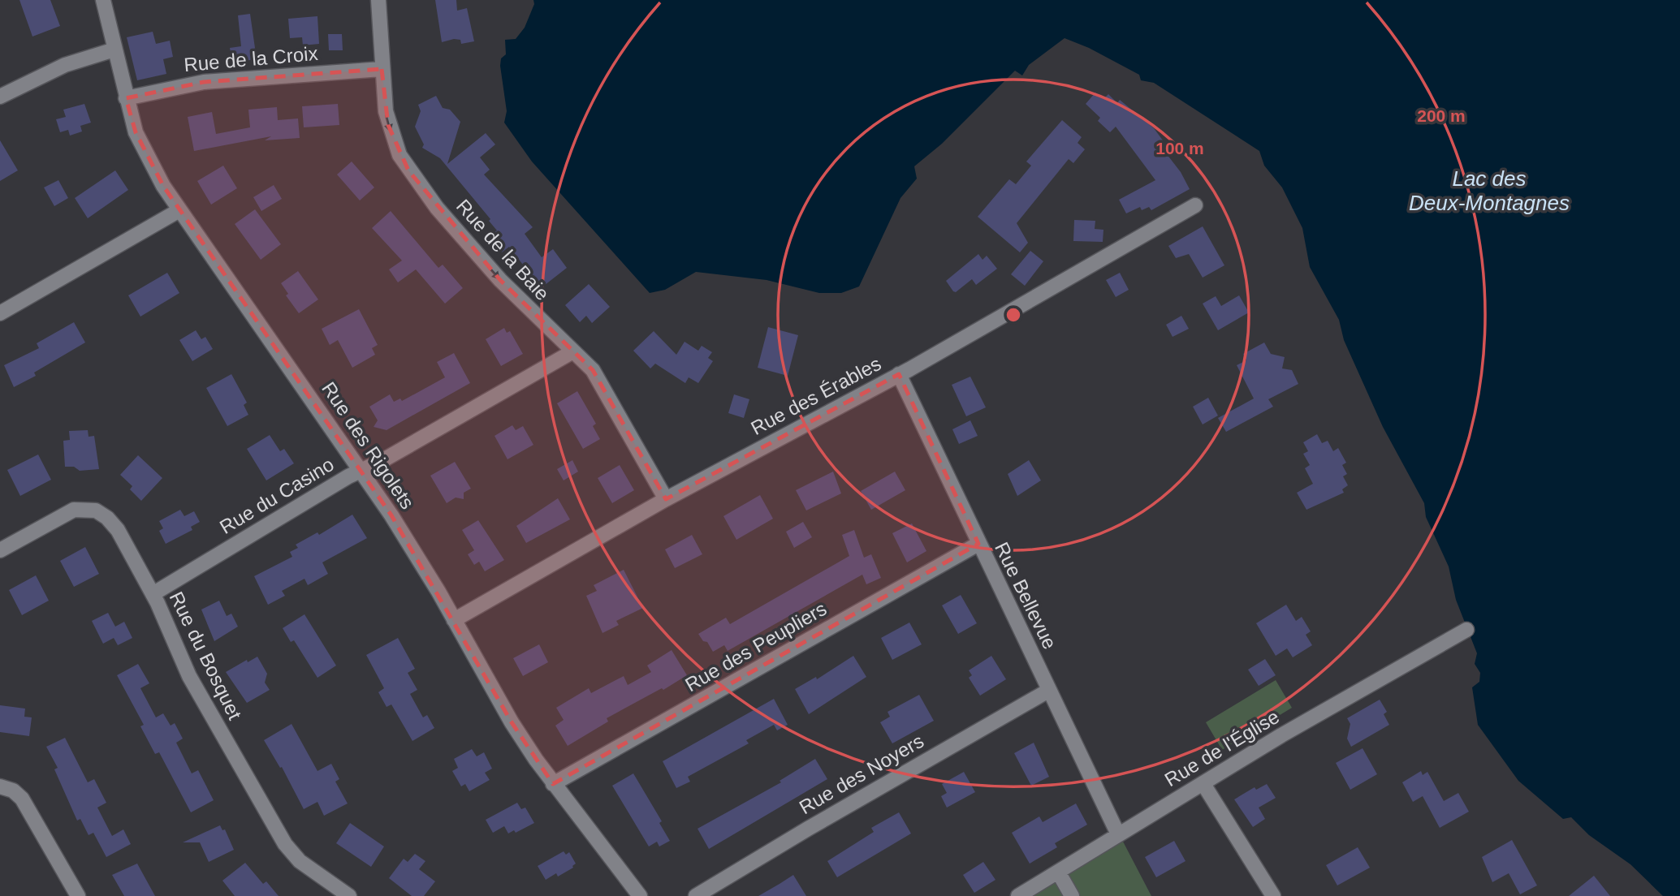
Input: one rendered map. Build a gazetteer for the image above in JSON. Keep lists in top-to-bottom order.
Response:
{
  "streets": {
    "street": [
      "Rue de la Croix",
      "Rue de la Baie",
      "Rue des Érables",
      "Rue des Rigolets",
      "Rue du Casino",
      "Rue Bellevue",
      "Rue des Peupliers",
      "Rue du Bosquet",
      "Rue de l'Église",
      "Rue des Noyers"
    ]
  },
  "crossings": [
    ["Rue de la Croix", "Rue de la Baie"],
    ["Rue de la Croix", "Rue des Rigolets"],
    ["Rue de la Baie", "Rue des Érables"],
    ["Rue de la Baie", "Rue du Casino"],
    ["Rue des Érables", "Rue des Rigolets"],
    ["Rue des Érables", "Rue Bellevue"],
    ["Rue des Rigolets", "Rue du Casino"],
    ["Rue des Rigolets", "Rue des Peupliers"],
    ["Rue du Casino", "Rue du Bosquet"],
    ["Rue Bellevue", "Rue des Peupliers"],
    ["Rue Bellevue", "Rue de l'Église"],
    ["Rue Bellevue", "Rue des Noyers"]
  ],
  "one_way": ["Rue de la Baie"],
  "water": ["Lac des Deux-Montagnes"],
  "rings": ["200 m", "100 m"]
}
